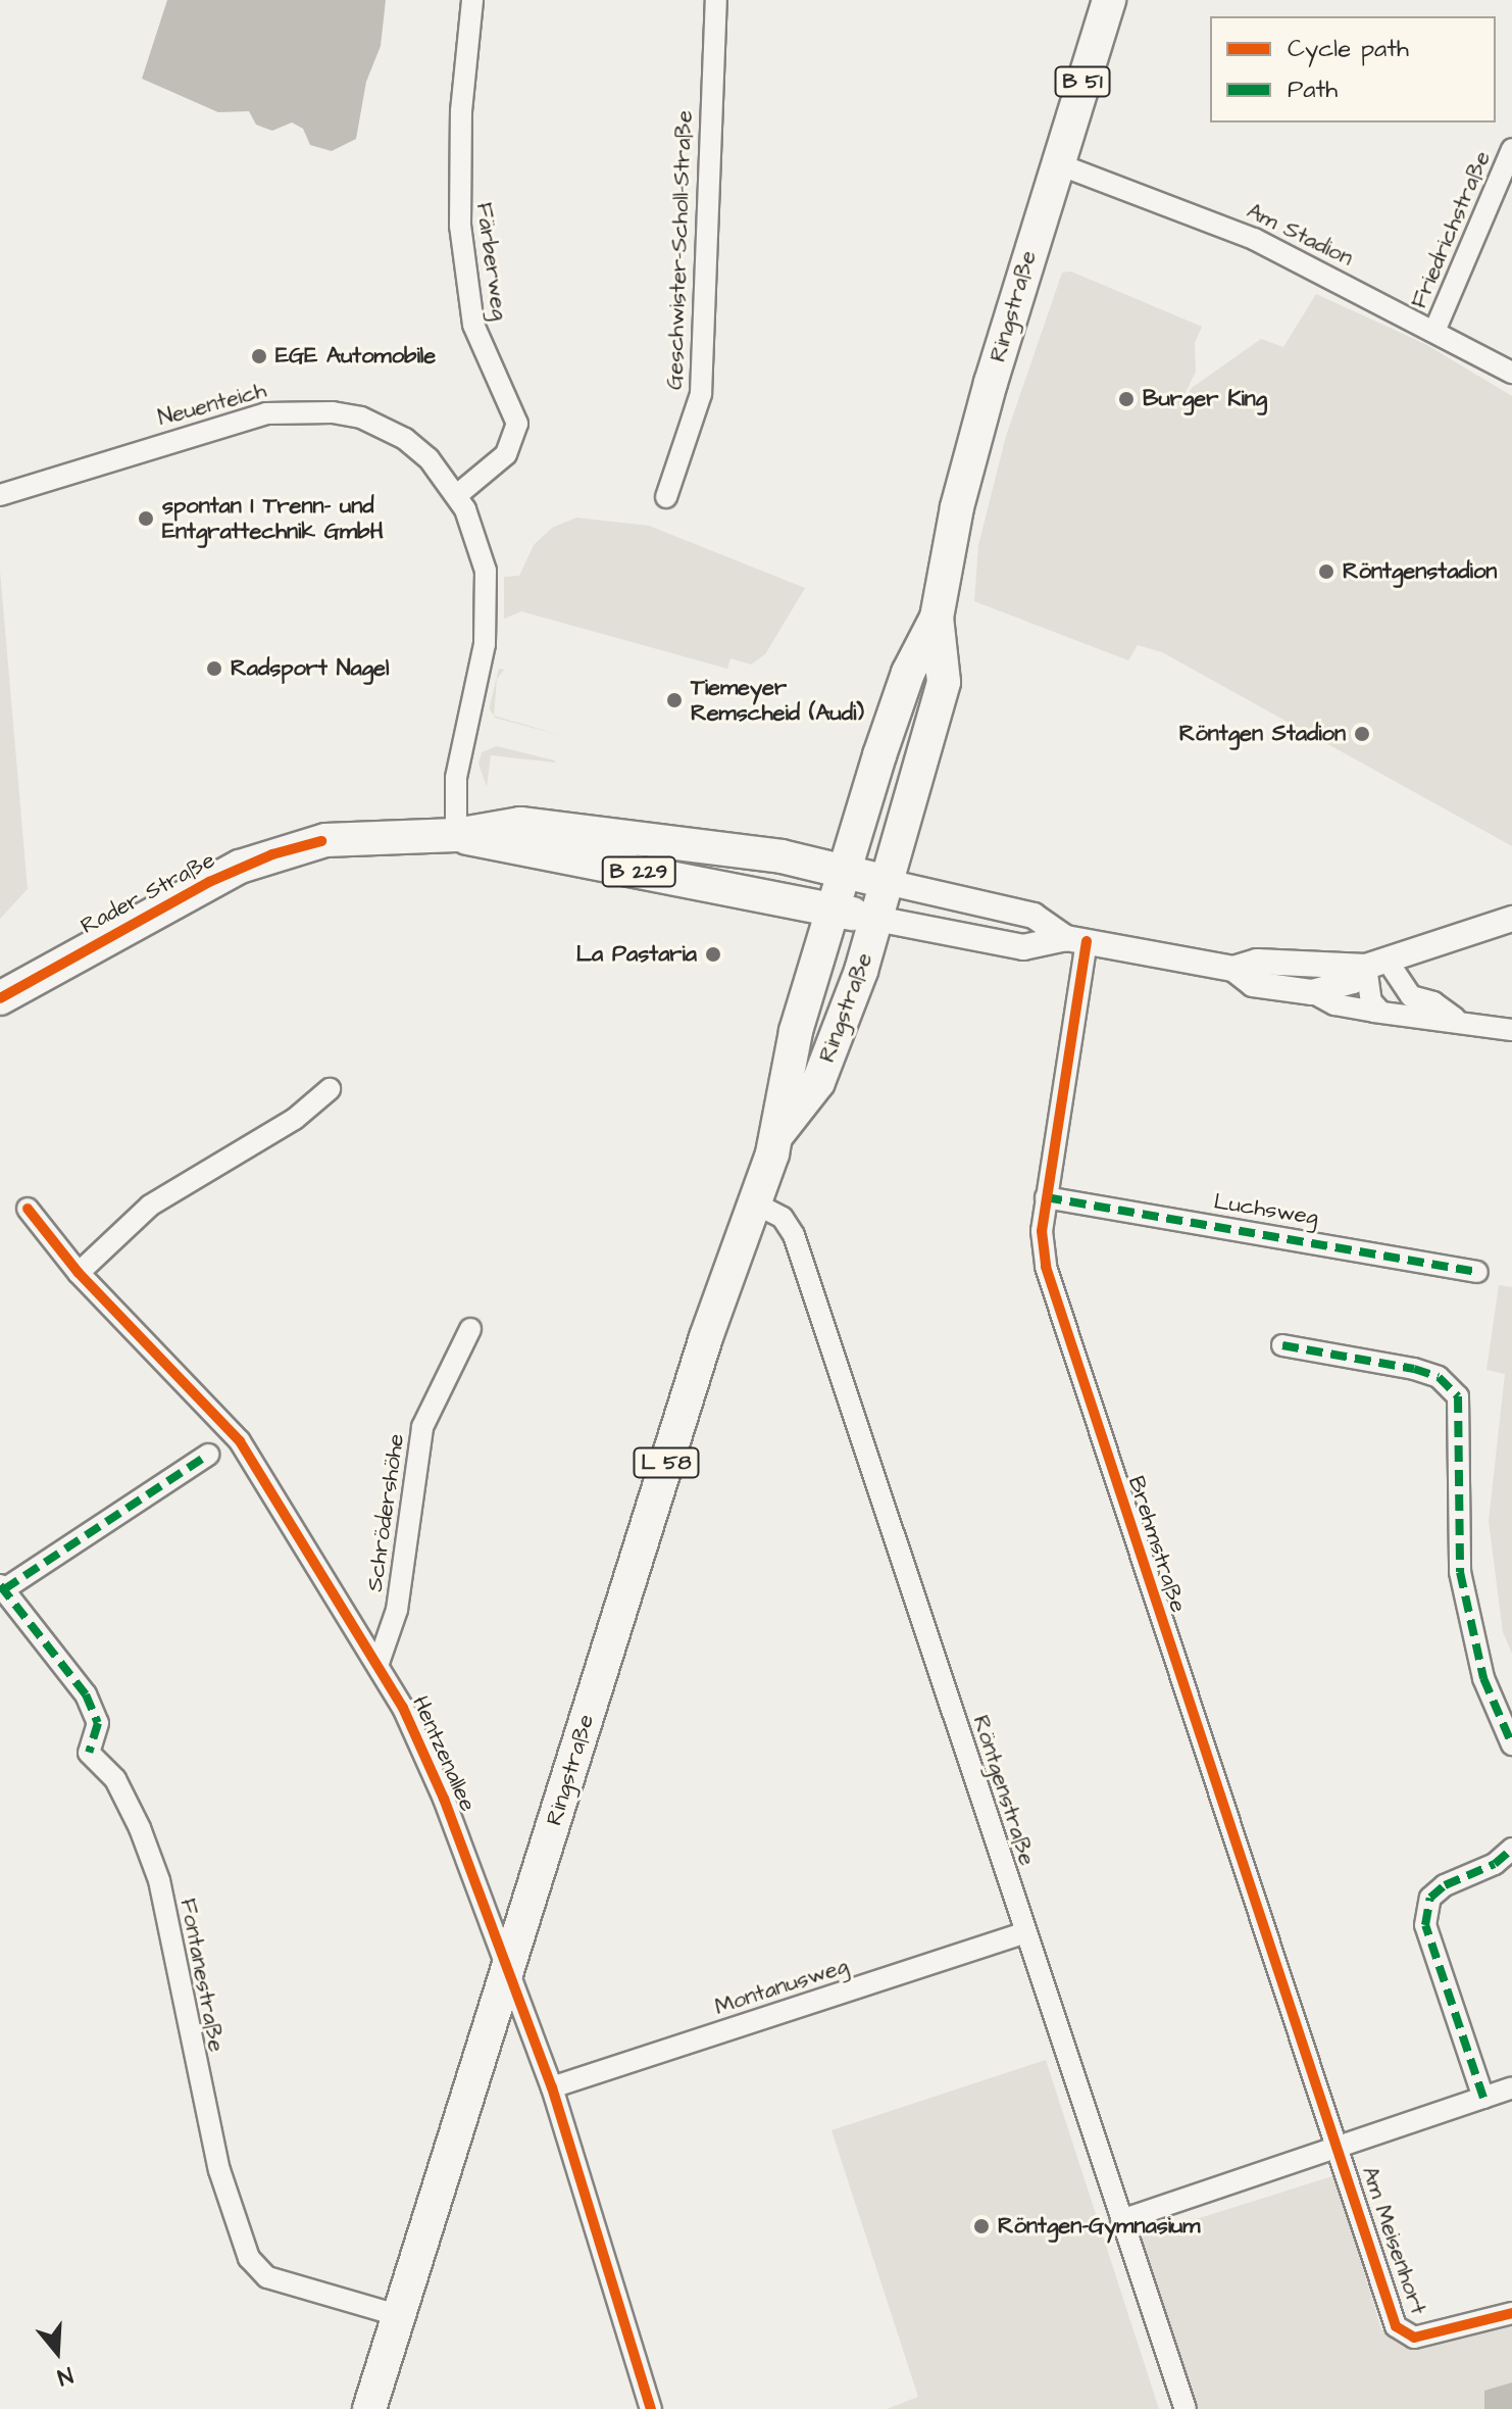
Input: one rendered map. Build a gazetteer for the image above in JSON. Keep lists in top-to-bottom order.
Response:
{
  "streets": {
    "main road": [
      "B 51",
      "Ringstraße",
      "B 229",
      "Rader Straße",
      "L 58"
    ],
    "street": [
      "Friedrichstraße",
      "Am Stadion",
      "Geschwister-Scholl-Straße",
      "Färberweg",
      "Neuenteich",
      "Luchsweg",
      "Schrödershöhe",
      "Brehmstraße",
      "Hentzenallee",
      "Röntgenstraße",
      "Fontanestraße",
      "Montanusweg",
      "Am Meisenhort"
    ]
  },
  "crossings": [
    ["B 51", "Ringstraße"],
    ["B 51", "B 229"],
    ["Friedrichstraße", "Am Stadion"],
    ["Am Stadion", "Ringstraße"],
    ["Färberweg", "Neuenteich"],
    ["Ringstraße", "B 229"],
    ["Ringstraße", "Rader Straße"],
    ["Ringstraße", "Hentzenallee"],
    ["Ringstraße", "Röntgenstraße"],
    ["Ringstraße", "Fontanestraße"],
    ["Neuenteich", "Rader Straße"],
    ["B 229", "Rader Straße"],
    ["B 229", "Brehmstraße"],
    ["Luchsweg", "Brehmstraße"],
    ["Schrödershöhe", "Hentzenallee"],
    ["Brehmstraße", "Am Meisenhort"],
    ["Hentzenallee", "Montanusweg"],
    ["Röntgenstraße", "Montanusweg"]
  ],
  "places": [
    "EGE Automobile",
    "Burger King",
    "spontan I Trenn- und Entgrattechnik GmbH",
    "Röntgenstadion",
    "Radsport Nagel",
    "Tiemeyer Remscheid (Audi)",
    "Röntgen Stadion",
    "La Pastaria",
    "Röntgen-Gymnasium"
  ],
  "legend": ["Cycle path", "Path"],
  "north": "bottom"
}
